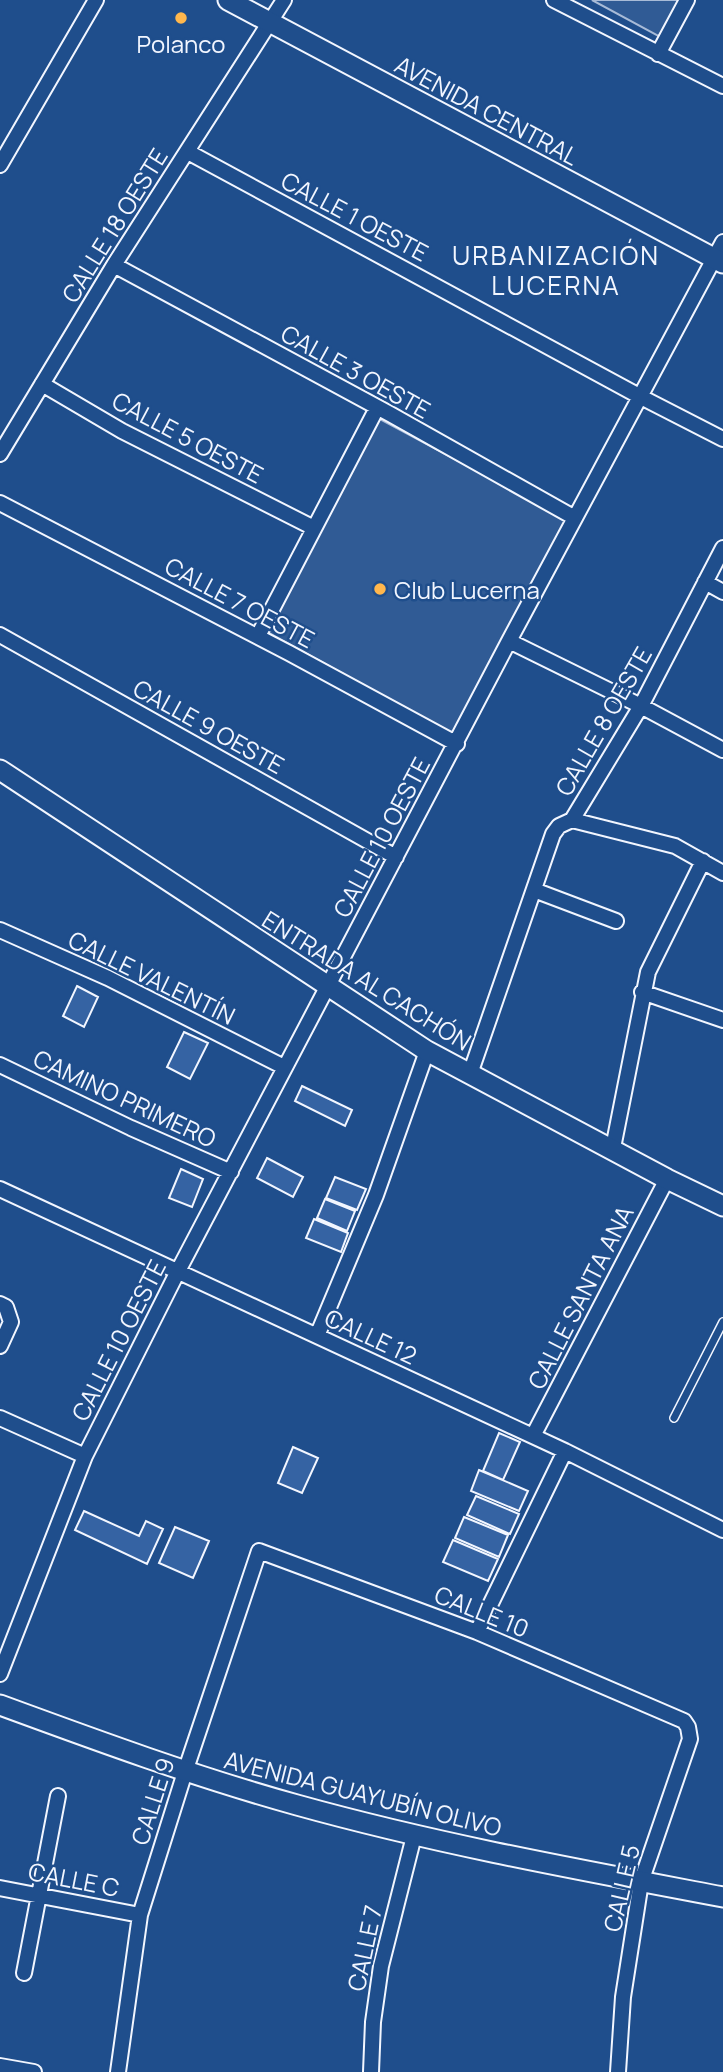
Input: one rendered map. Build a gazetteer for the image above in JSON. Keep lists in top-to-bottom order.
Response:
{
  "streets": {
    "main road": ["AVENIDA CENTRAL", "ENTRADA AL CACHÓN", "AVENIDA GUAYUBÍN OLIVO"],
    "street": [
      "CALLE 1 OESTE",
      "CALLE 18 OESTE",
      "CALLE 3 OESTE",
      "CALLE 5 OESTE",
      "CALLE 7 OESTE",
      "CALLE 8 OESTE",
      "CALLE 9 OESTE",
      "CALLE 10 OESTE",
      "CALLE VALENTÍN",
      "CAMINO PRIMERO",
      "CALLE SANTA ANA",
      "CALLE 12",
      "CALLE 10",
      "CALLE 9",
      "CALLE C",
      "CALLE 5",
      "CALLE 7"
    ]
  },
  "crossings": [
    ["AVENIDA CENTRAL", "CALLE 18 OESTE"],
    ["AVENIDA CENTRAL", "CALLE 10 OESTE"],
    ["CALLE 1 OESTE", "CALLE 18 OESTE"],
    ["CALLE 1 OESTE", "CALLE 10 OESTE"],
    ["CALLE 18 OESTE", "CALLE 3 OESTE"],
    ["CALLE 18 OESTE", "CALLE 5 OESTE"],
    ["CALLE 3 OESTE", "CALLE 10 OESTE"],
    ["CALLE 7 OESTE", "CALLE 10 OESTE"],
    ["CALLE 8 OESTE", "ENTRADA AL CACHÓN"],
    ["CALLE 9 OESTE", "CALLE 10 OESTE"],
    ["CALLE 10 OESTE", "CALLE VALENTÍN"],
    ["CALLE 10 OESTE", "ENTRADA AL CACHÓN"],
    ["CALLE 10 OESTE", "CAMINO PRIMERO"],
    ["CALLE 10 OESTE", "CALLE 12"],
    ["ENTRADA AL CACHÓN", "CALLE SANTA ANA"],
    ["CALLE SANTA ANA", "CALLE 12"],
    ["CALLE 10", "CALLE 9"],
    ["CALLE 10", "CALLE 5"],
    ["AVENIDA GUAYUBÍN OLIVO", "CALLE 9"],
    ["AVENIDA GUAYUBÍN OLIVO", "CALLE 5"],
    ["AVENIDA GUAYUBÍN OLIVO", "CALLE 7"],
    ["CALLE 9", "CALLE C"]
  ],
  "districts": ["URBANIZACIÓN LUCERNA"],
  "places": ["Polanco", "Club Lucerna"]
}
